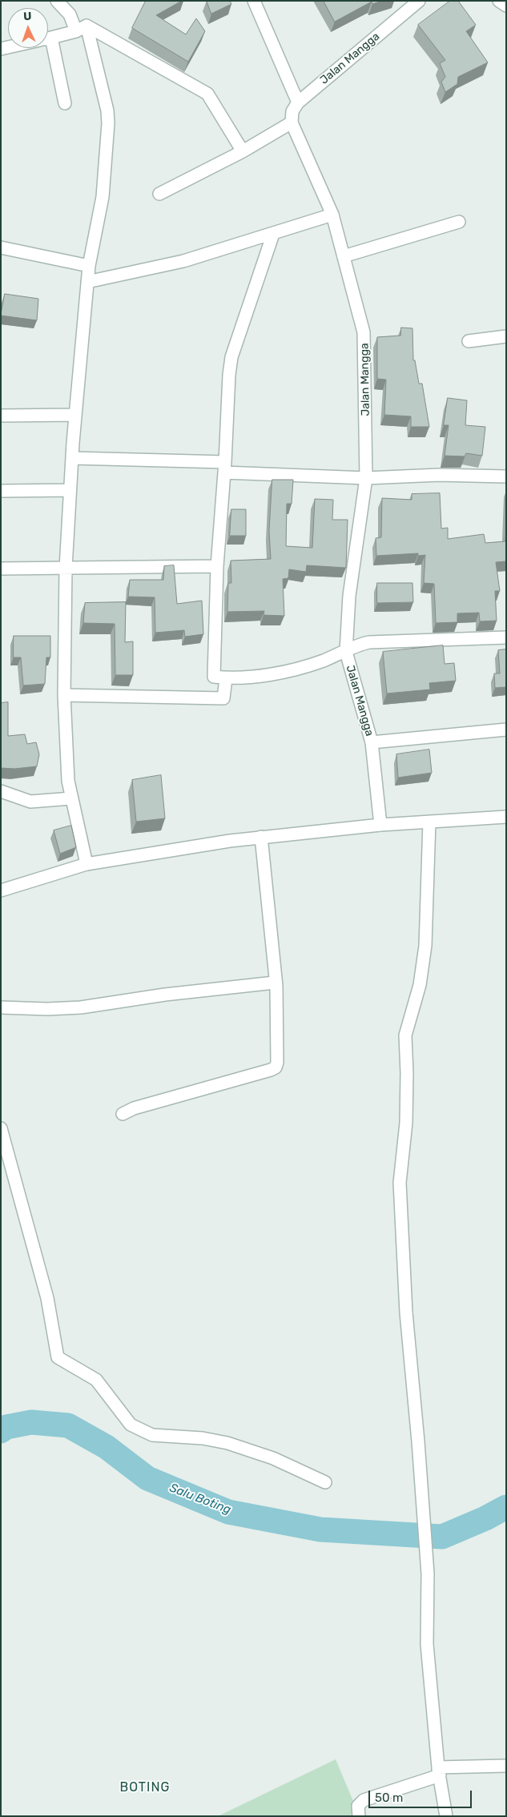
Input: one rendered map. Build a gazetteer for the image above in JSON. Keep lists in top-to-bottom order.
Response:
{
  "streets": {
    "street": ["Jalan Mangga"]
  },
  "districts": ["BOTING"],
  "water": ["Salu Boting"],
  "scale_bar": "50 m",
  "north": "top"
}
